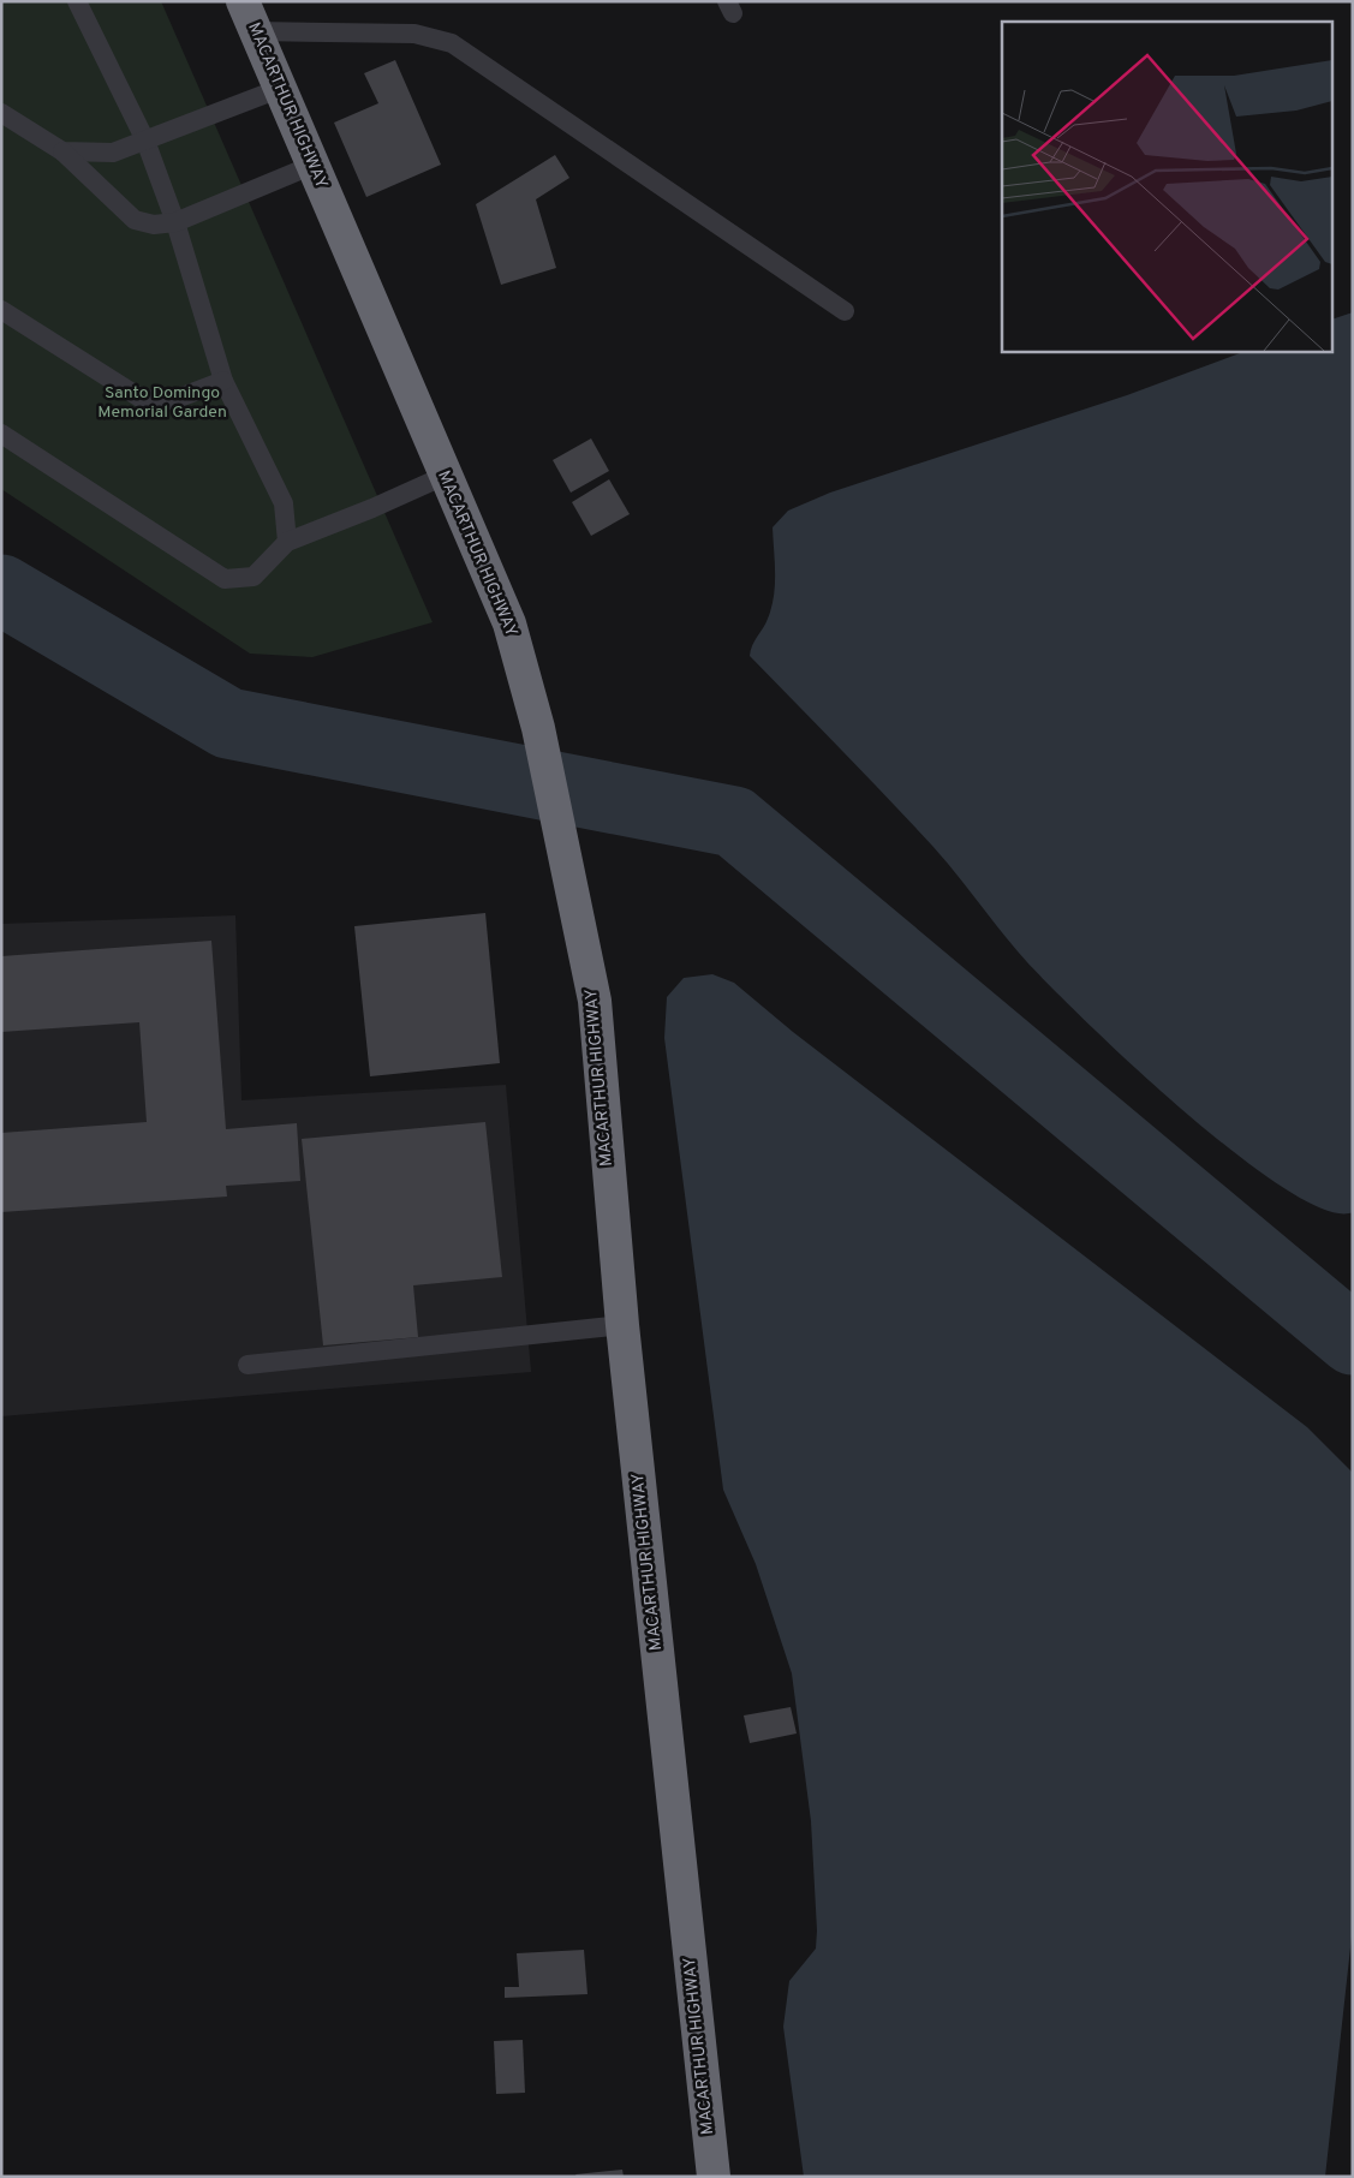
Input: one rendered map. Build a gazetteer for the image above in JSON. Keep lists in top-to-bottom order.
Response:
{
  "streets": {
    "highway": ["MACARTHUR HIGHWAY"]
  },
  "parks": ["Santo Domingo Memorial Garden"]
}
